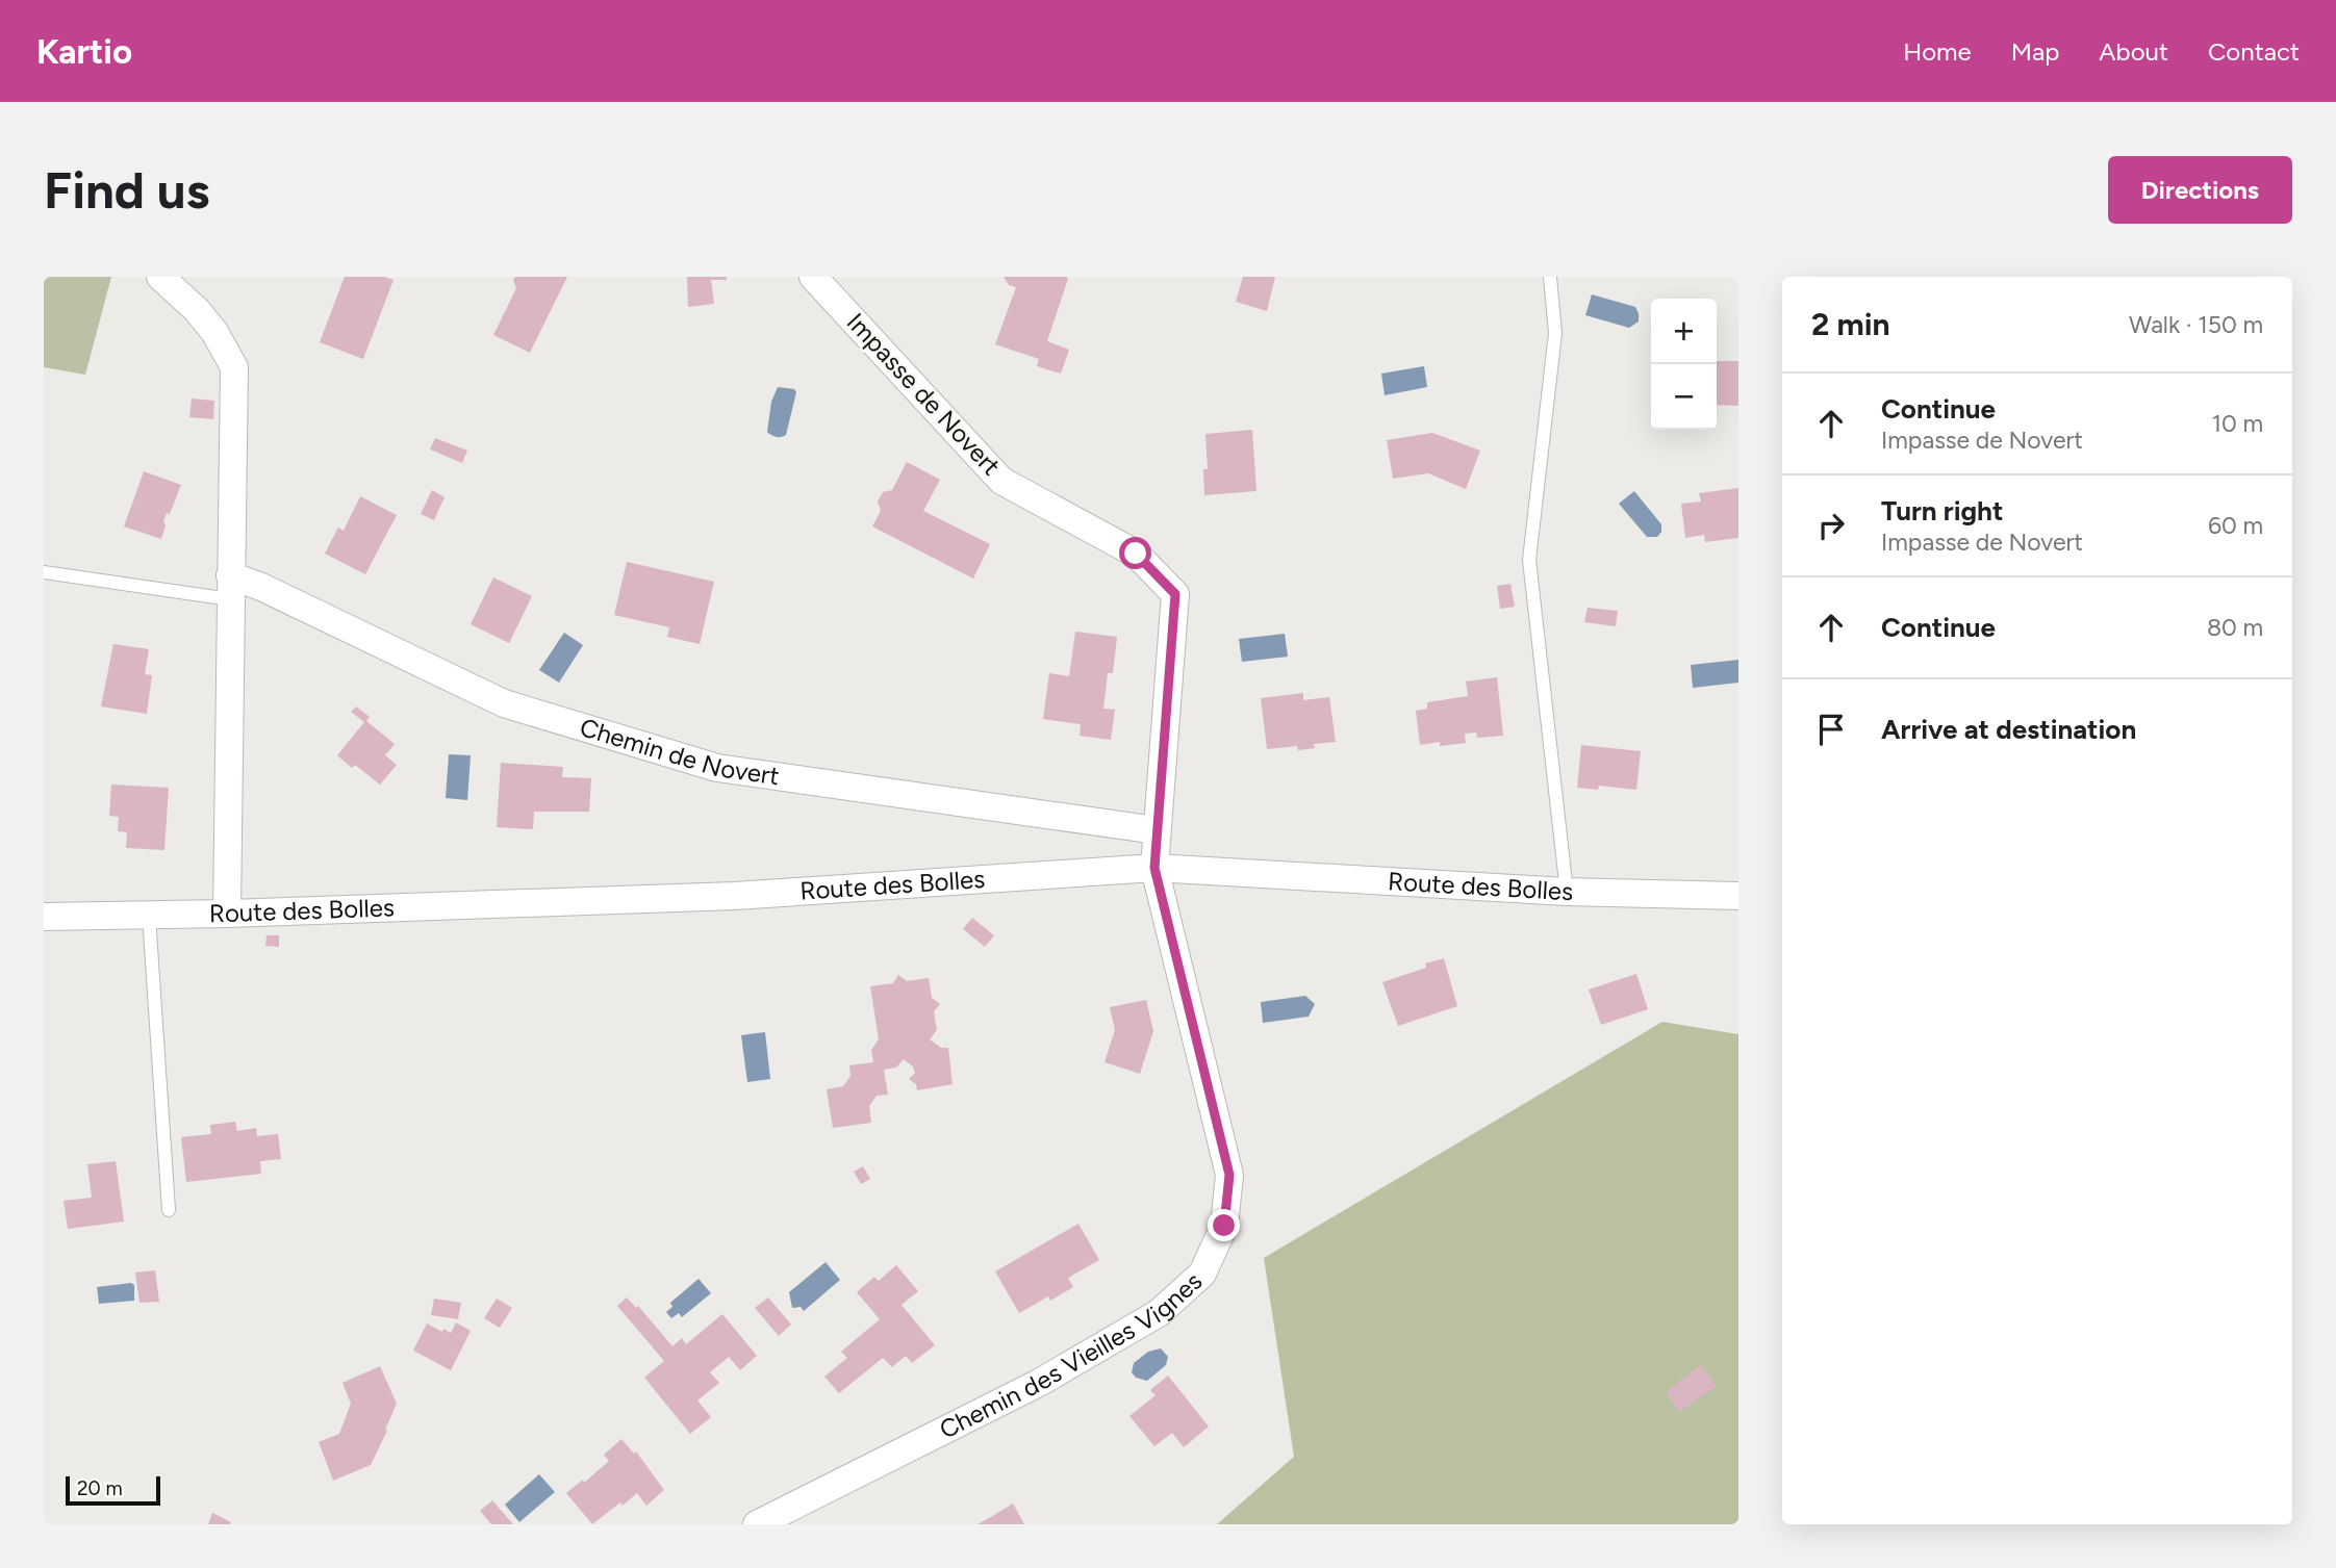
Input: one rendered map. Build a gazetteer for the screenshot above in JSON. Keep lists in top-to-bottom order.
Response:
{
  "streets": {
    "street": [
      "Impasse de Novert",
      "Chemin de Novert",
      "Route des Bolles",
      "Chemin des Vieilles Vignes"
    ]
  },
  "crossings": [
    ["Impasse de Novert", "Chemin de Novert"],
    ["Impasse de Novert", "Route des Bolles"],
    ["Impasse de Novert", "Chemin des Vieilles Vignes"],
    ["Route des Bolles", "Chemin des Vieilles Vignes"]
  ],
  "scale_bar": "20 m",
  "page": {
    "header": "Kartio",
    "nav": [
      "Home",
      "Map",
      "About",
      "Contact"
    ],
    "buttons": "Directions",
    "title": "Find us",
    "heading": ["2 min", "Walk · 150 m"],
    "map_buttons": ["+", "−"],
    "list": [
      ["Continue", "Impasse de Novert", "10 m"],
      ["Turn right", "Impasse de Novert", "60 m"],
      ["Continue", "80 m"],
      "Arrive at destination"
    ],
    "scale": "20 m"
  }
}
